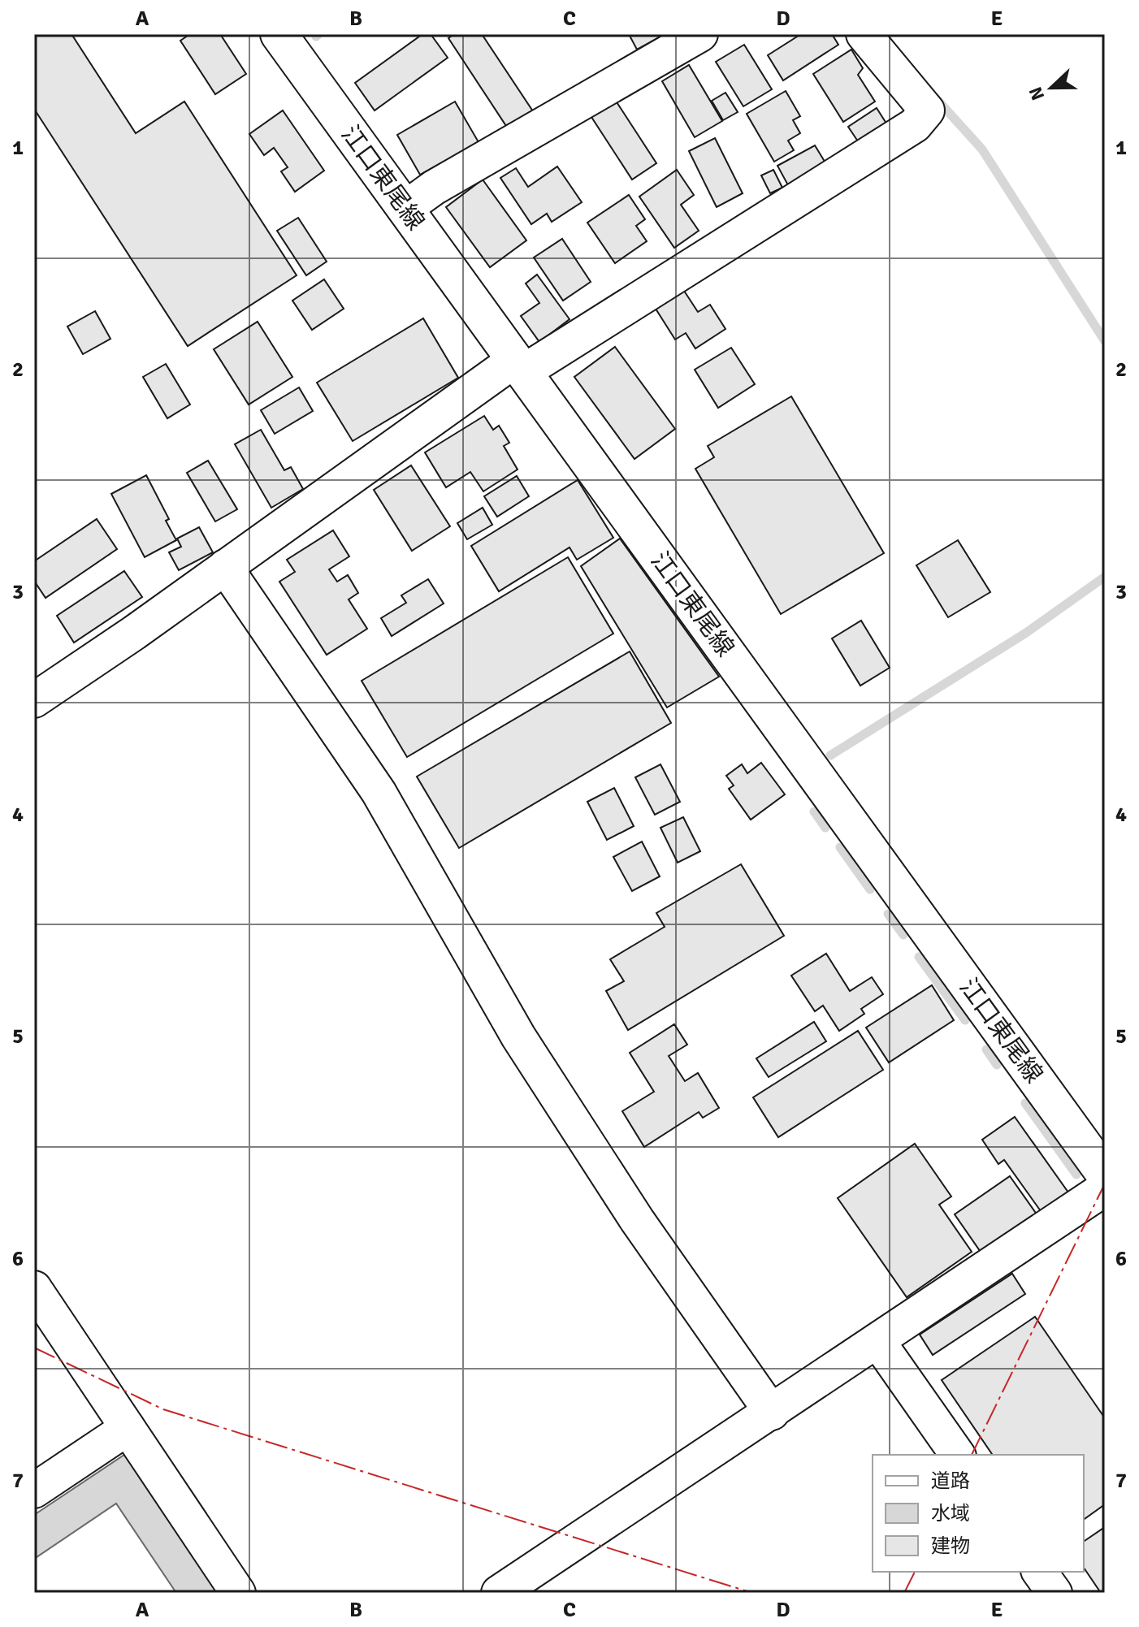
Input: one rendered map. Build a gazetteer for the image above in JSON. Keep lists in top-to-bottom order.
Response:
{
  "streets": {
    "main road": ["江口東尾線"]
  },
  "legend": ["道路", "水域", "建物"],
  "north": "left",
  "grid": {
    "columns": [
      "A",
      "B",
      "C",
      "D",
      "E"
    ],
    "rows": [
      "1",
      "2",
      "3",
      "4",
      "5",
      "6",
      "7"
    ]
  }
}
